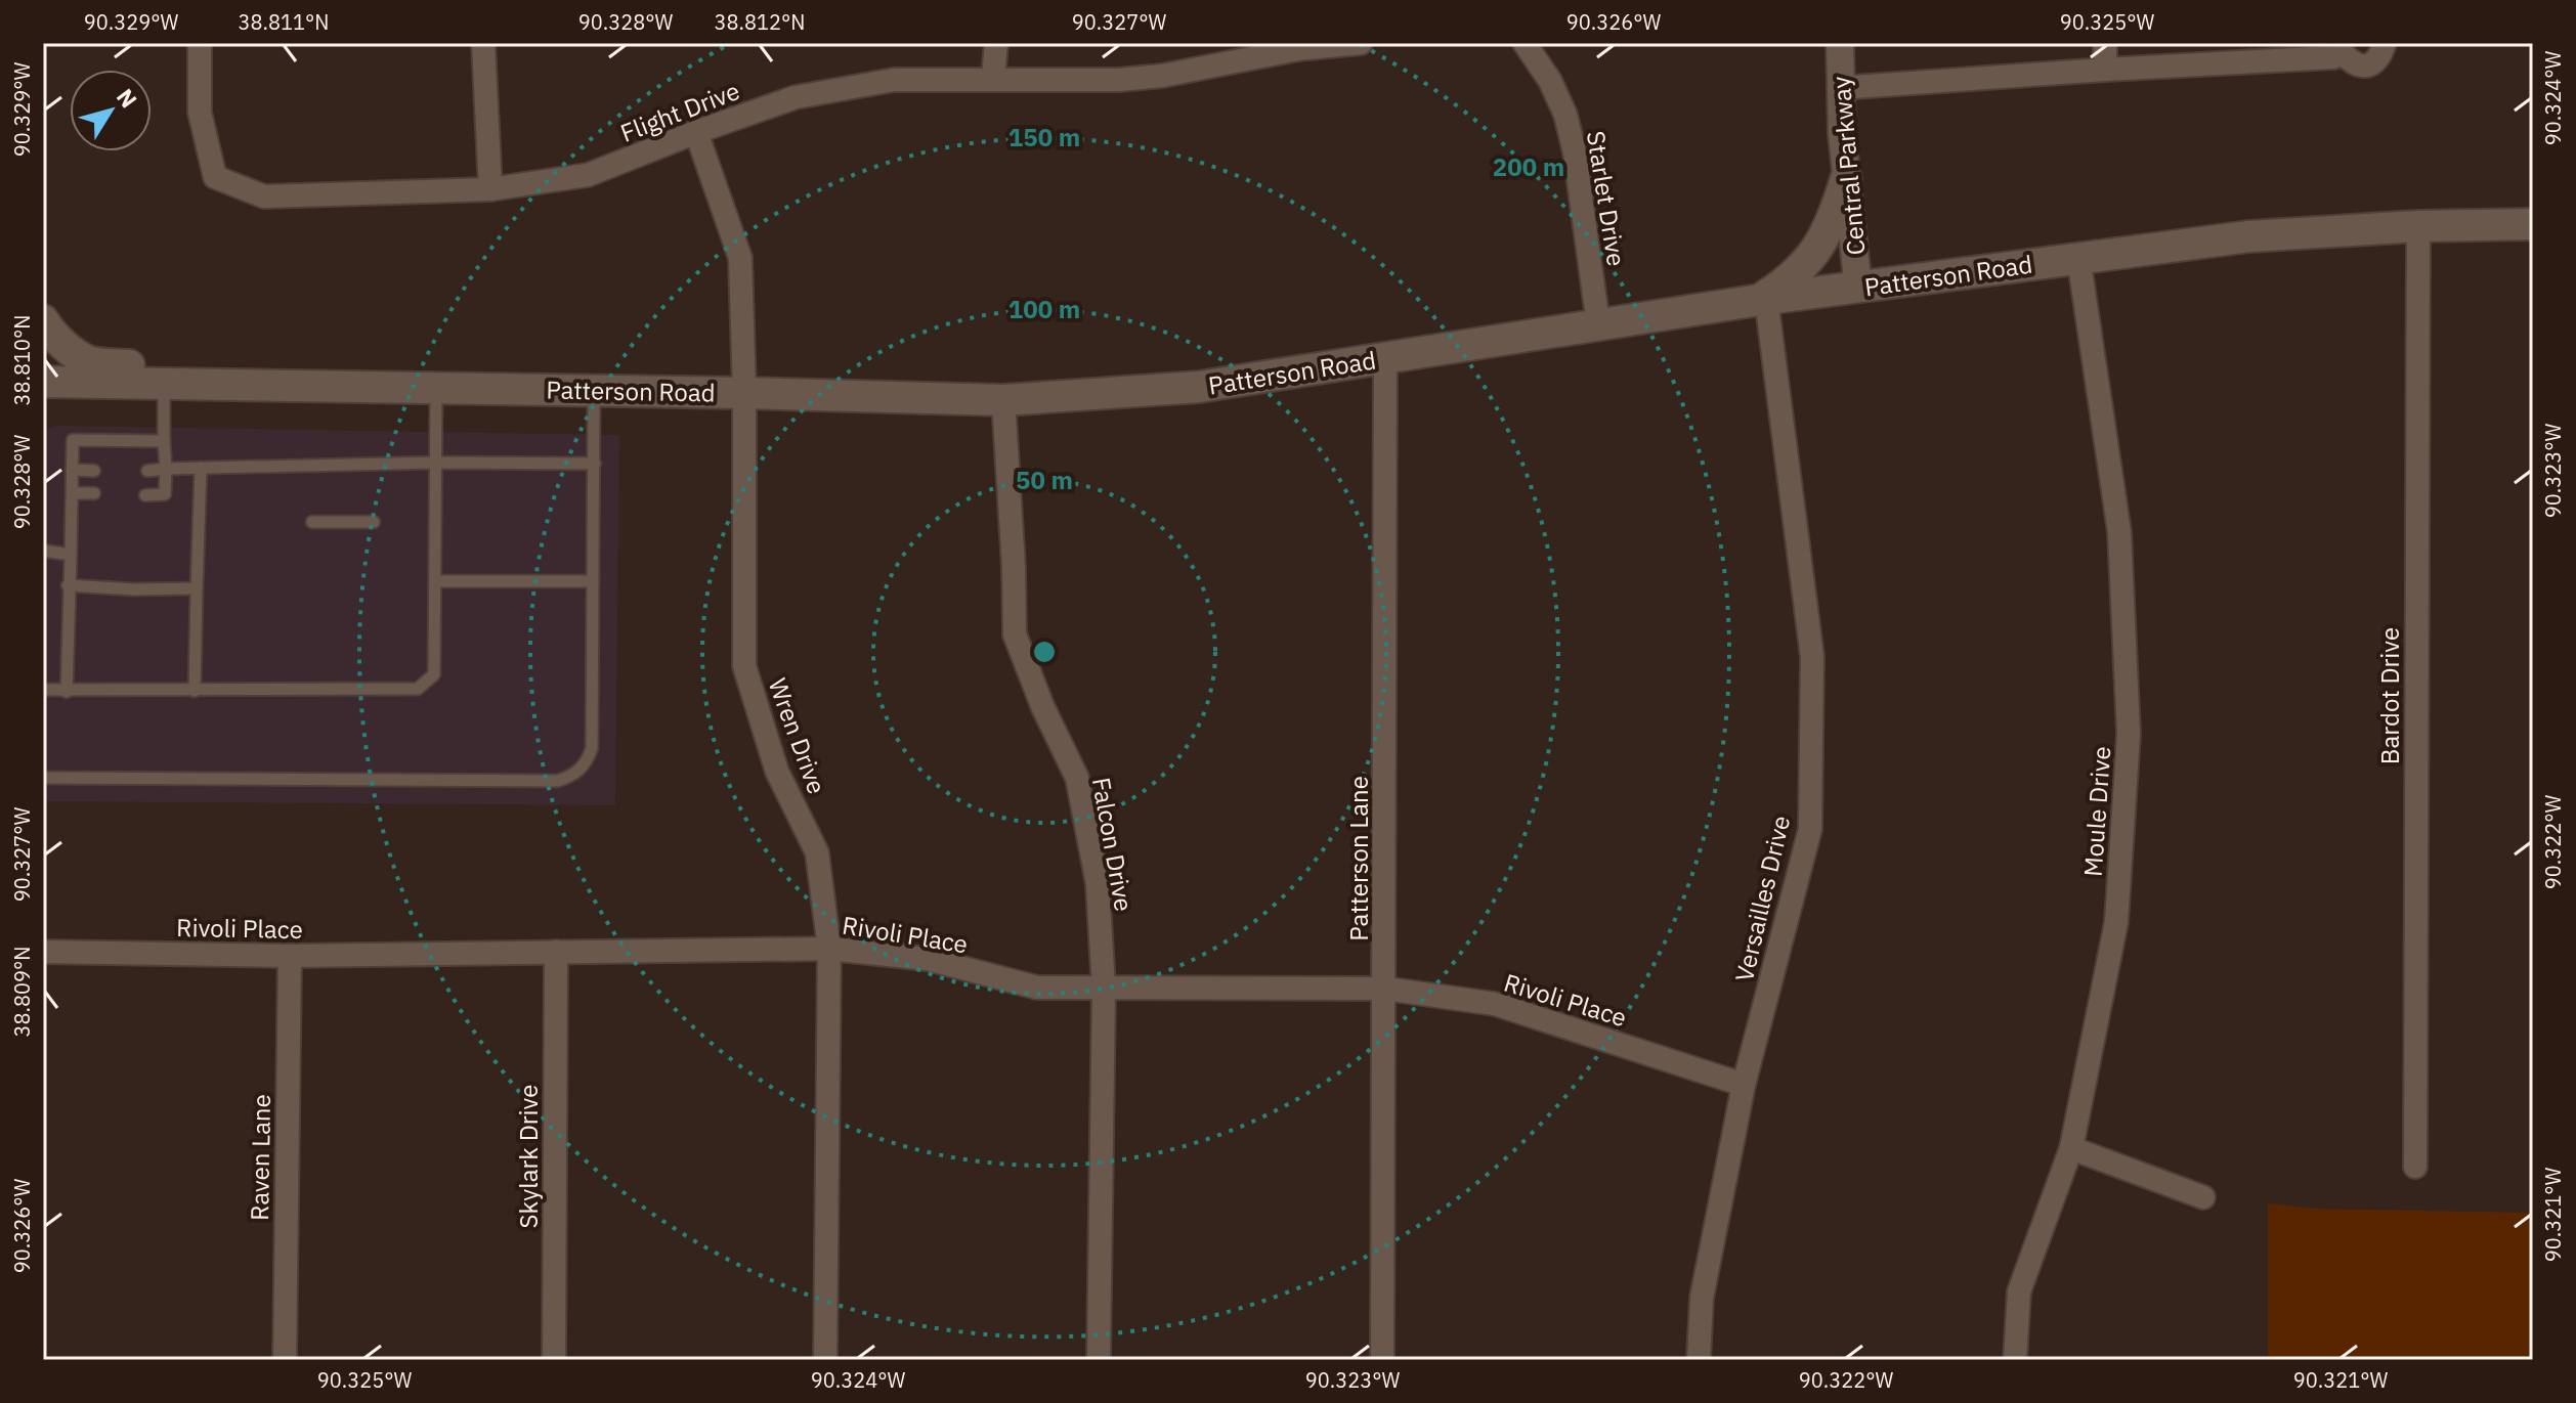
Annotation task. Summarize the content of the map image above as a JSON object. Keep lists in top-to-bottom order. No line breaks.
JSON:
{"streets":{"main road":["Patterson Road"],"street":["Flight Drive","Central Parkway","Starlet Drive","Bardot Drive","Wren Drive","Moule Drive","Falcon Drive","Patterson Lane","Versailles Drive","Rivoli Place","Skylark Drive","Raven Lane"]},"crossings":[["Flight Drive","Wren Drive"],["Central Parkway","Patterson Road"],["Starlet Drive","Patterson Road"],["Patterson Road","Bardot Drive"],["Patterson Road","Wren Drive"],["Patterson Road","Moule Drive"],["Patterson Road","Falcon Drive"],["Patterson Road","Patterson Lane"],["Patterson Road","Versailles Drive"],["Wren Drive","Rivoli Place"],["Falcon Drive","Rivoli Place"],["Patterson Lane","Rivoli Place"],["Versailles Drive","Rivoli Place"],["Rivoli Place","Skylark Drive"],["Rivoli Place","Raven Lane"]],"north":"top right","coordinates":["90.329°W","38.811°N","90.328°W","38.812°N","90.327°W","90.326°W","90.325°W","90.324°W","38.810°N","90.323°W","90.322°W","38.809°N","90.321°W"],"rings":["150 m","200 m","100 m","50 m"]}
